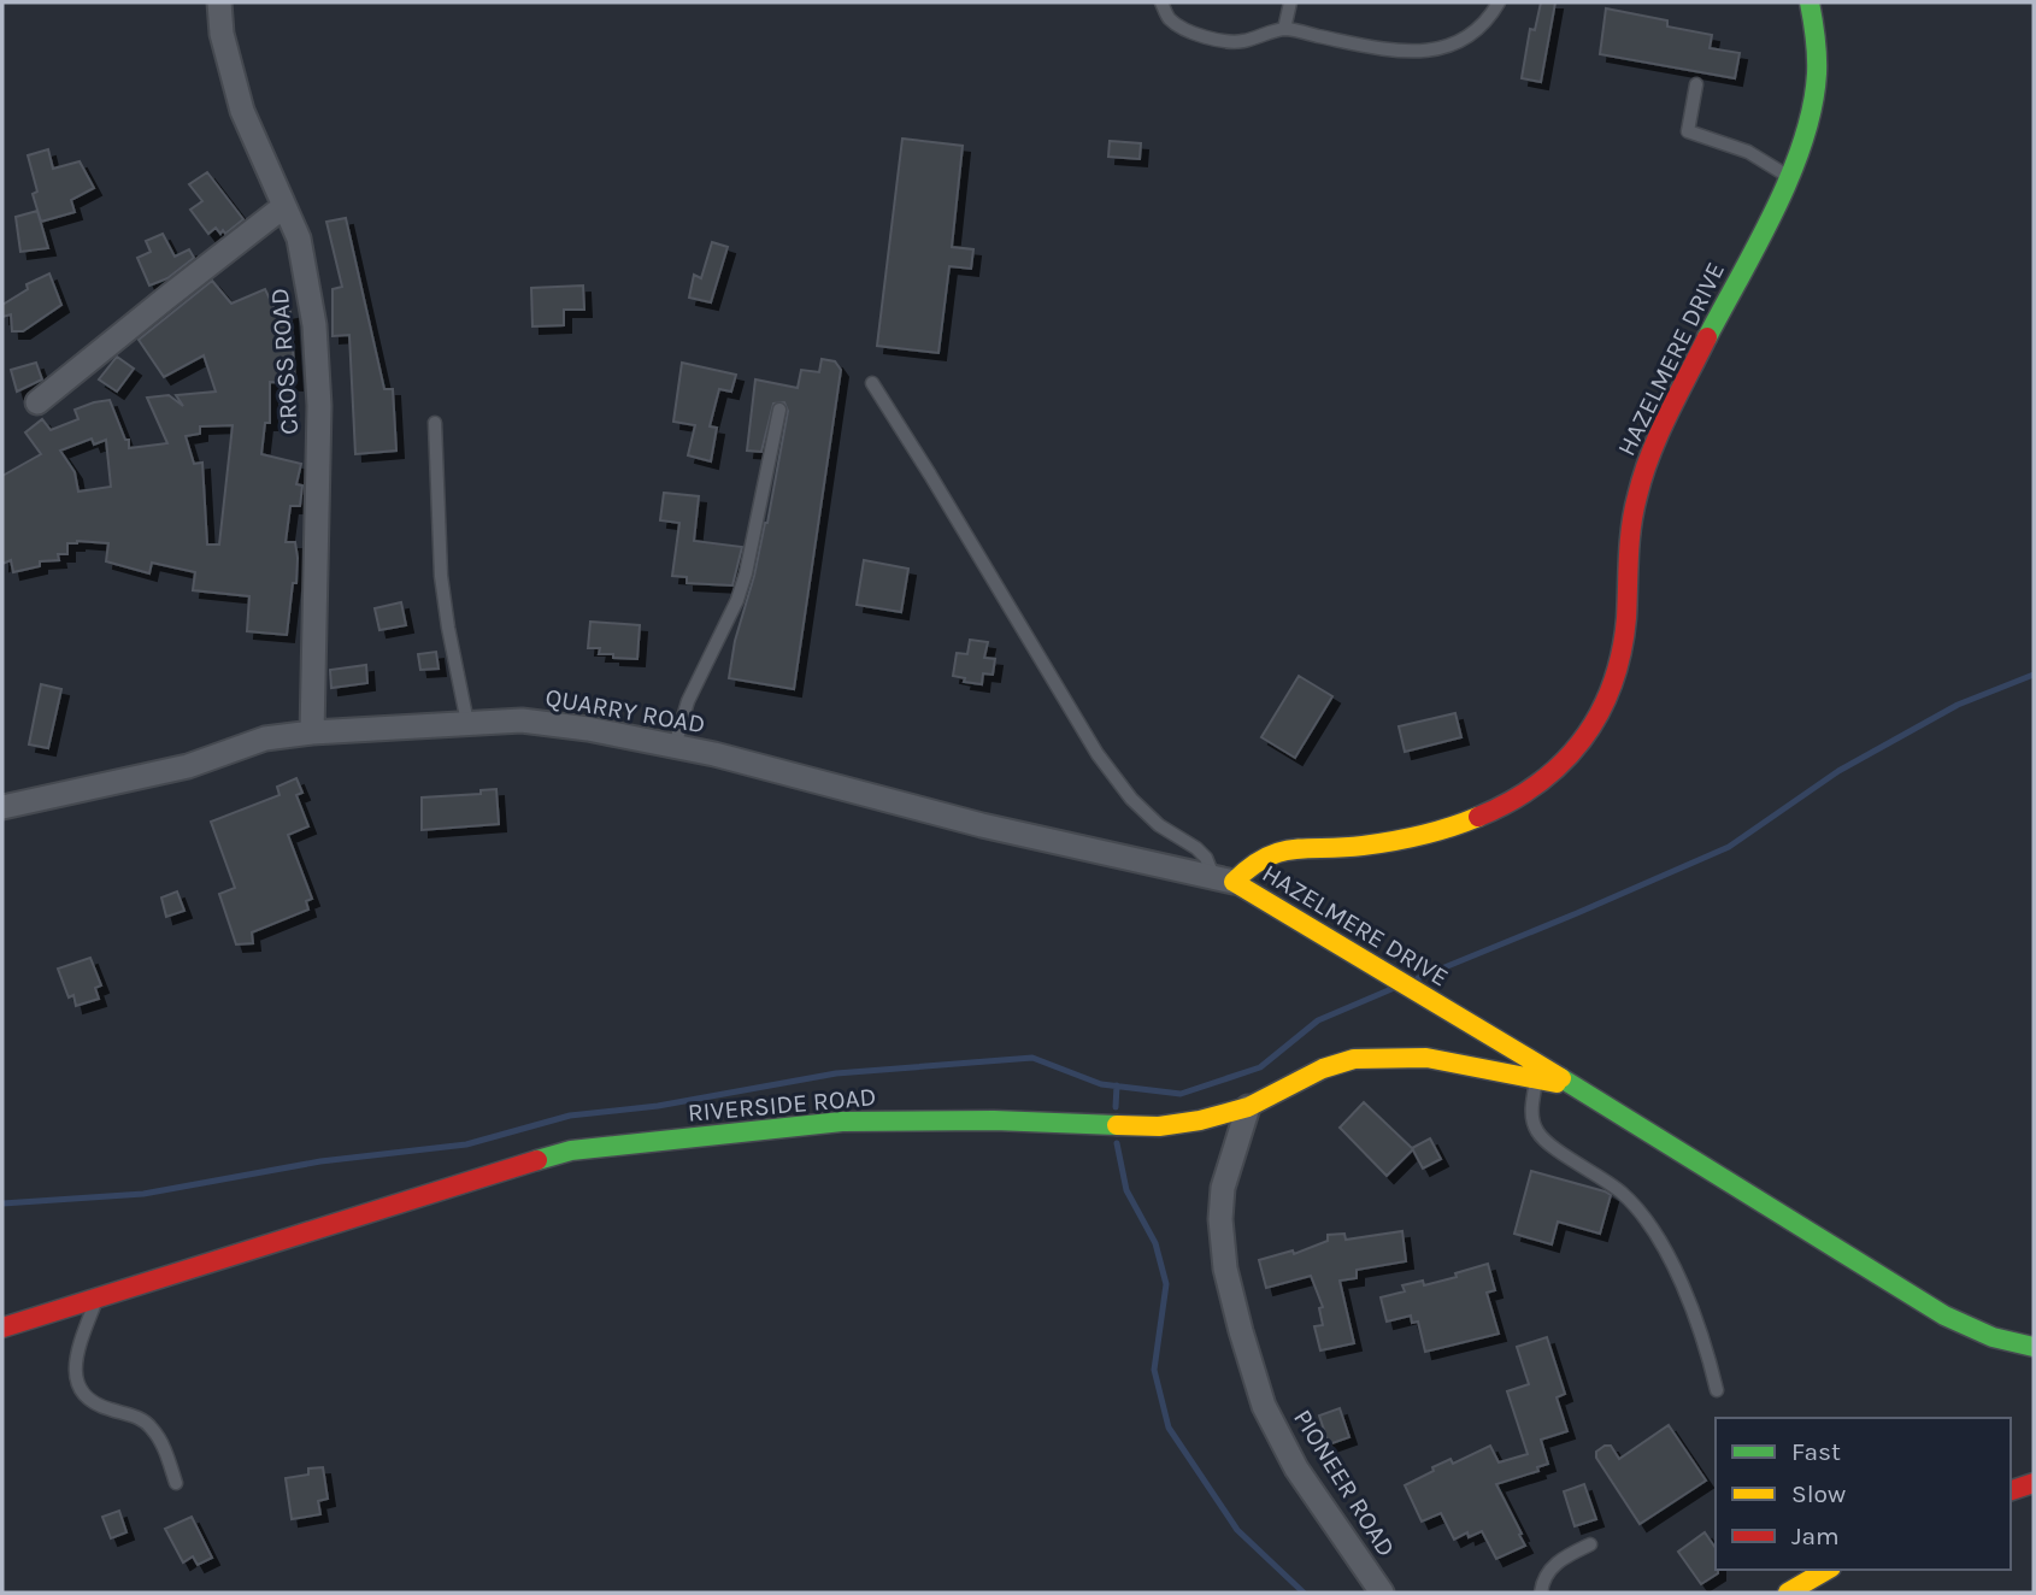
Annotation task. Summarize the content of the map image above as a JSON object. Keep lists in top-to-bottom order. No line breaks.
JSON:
{"streets":{"street":["HAZELMERE DRIVE","CROSS ROAD","QUARRY ROAD","RIVERSIDE ROAD","PIONEER ROAD"]},"crossings":[["HAZELMERE DRIVE","QUARRY ROAD"],["HAZELMERE DRIVE","RIVERSIDE ROAD"],["CROSS ROAD","QUARRY ROAD"],["RIVERSIDE ROAD","PIONEER ROAD"]],"legend":["Fast","Slow","Jam"]}
